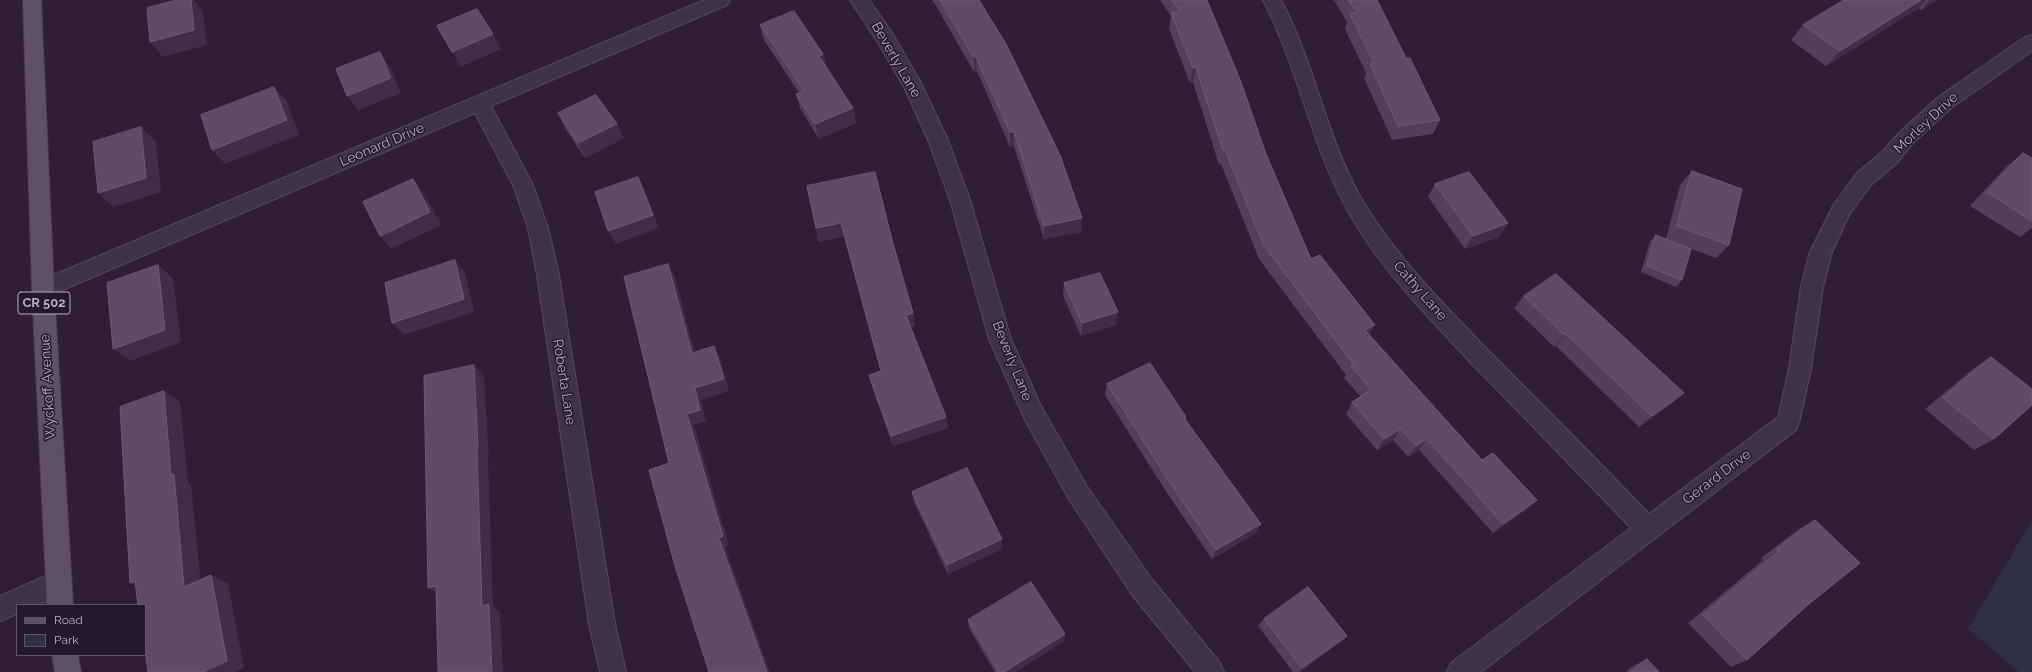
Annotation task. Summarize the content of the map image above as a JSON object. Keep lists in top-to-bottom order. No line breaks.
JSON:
{"streets":{"main road":["CR 502","Wyckoff Avenue"],"street":["Beverly Lane","Morley Drive","Leonard Drive","Cathy Lane","Roberta Lane","Gerard Drive"]},"crossings":[["Morley Drive","Gerard Drive"],["Leonard Drive","Roberta Lane"],["Leonard Drive","Wyckoff Avenue"],["Cathy Lane","Gerard Drive"]],"legend":["Road","Park"]}
